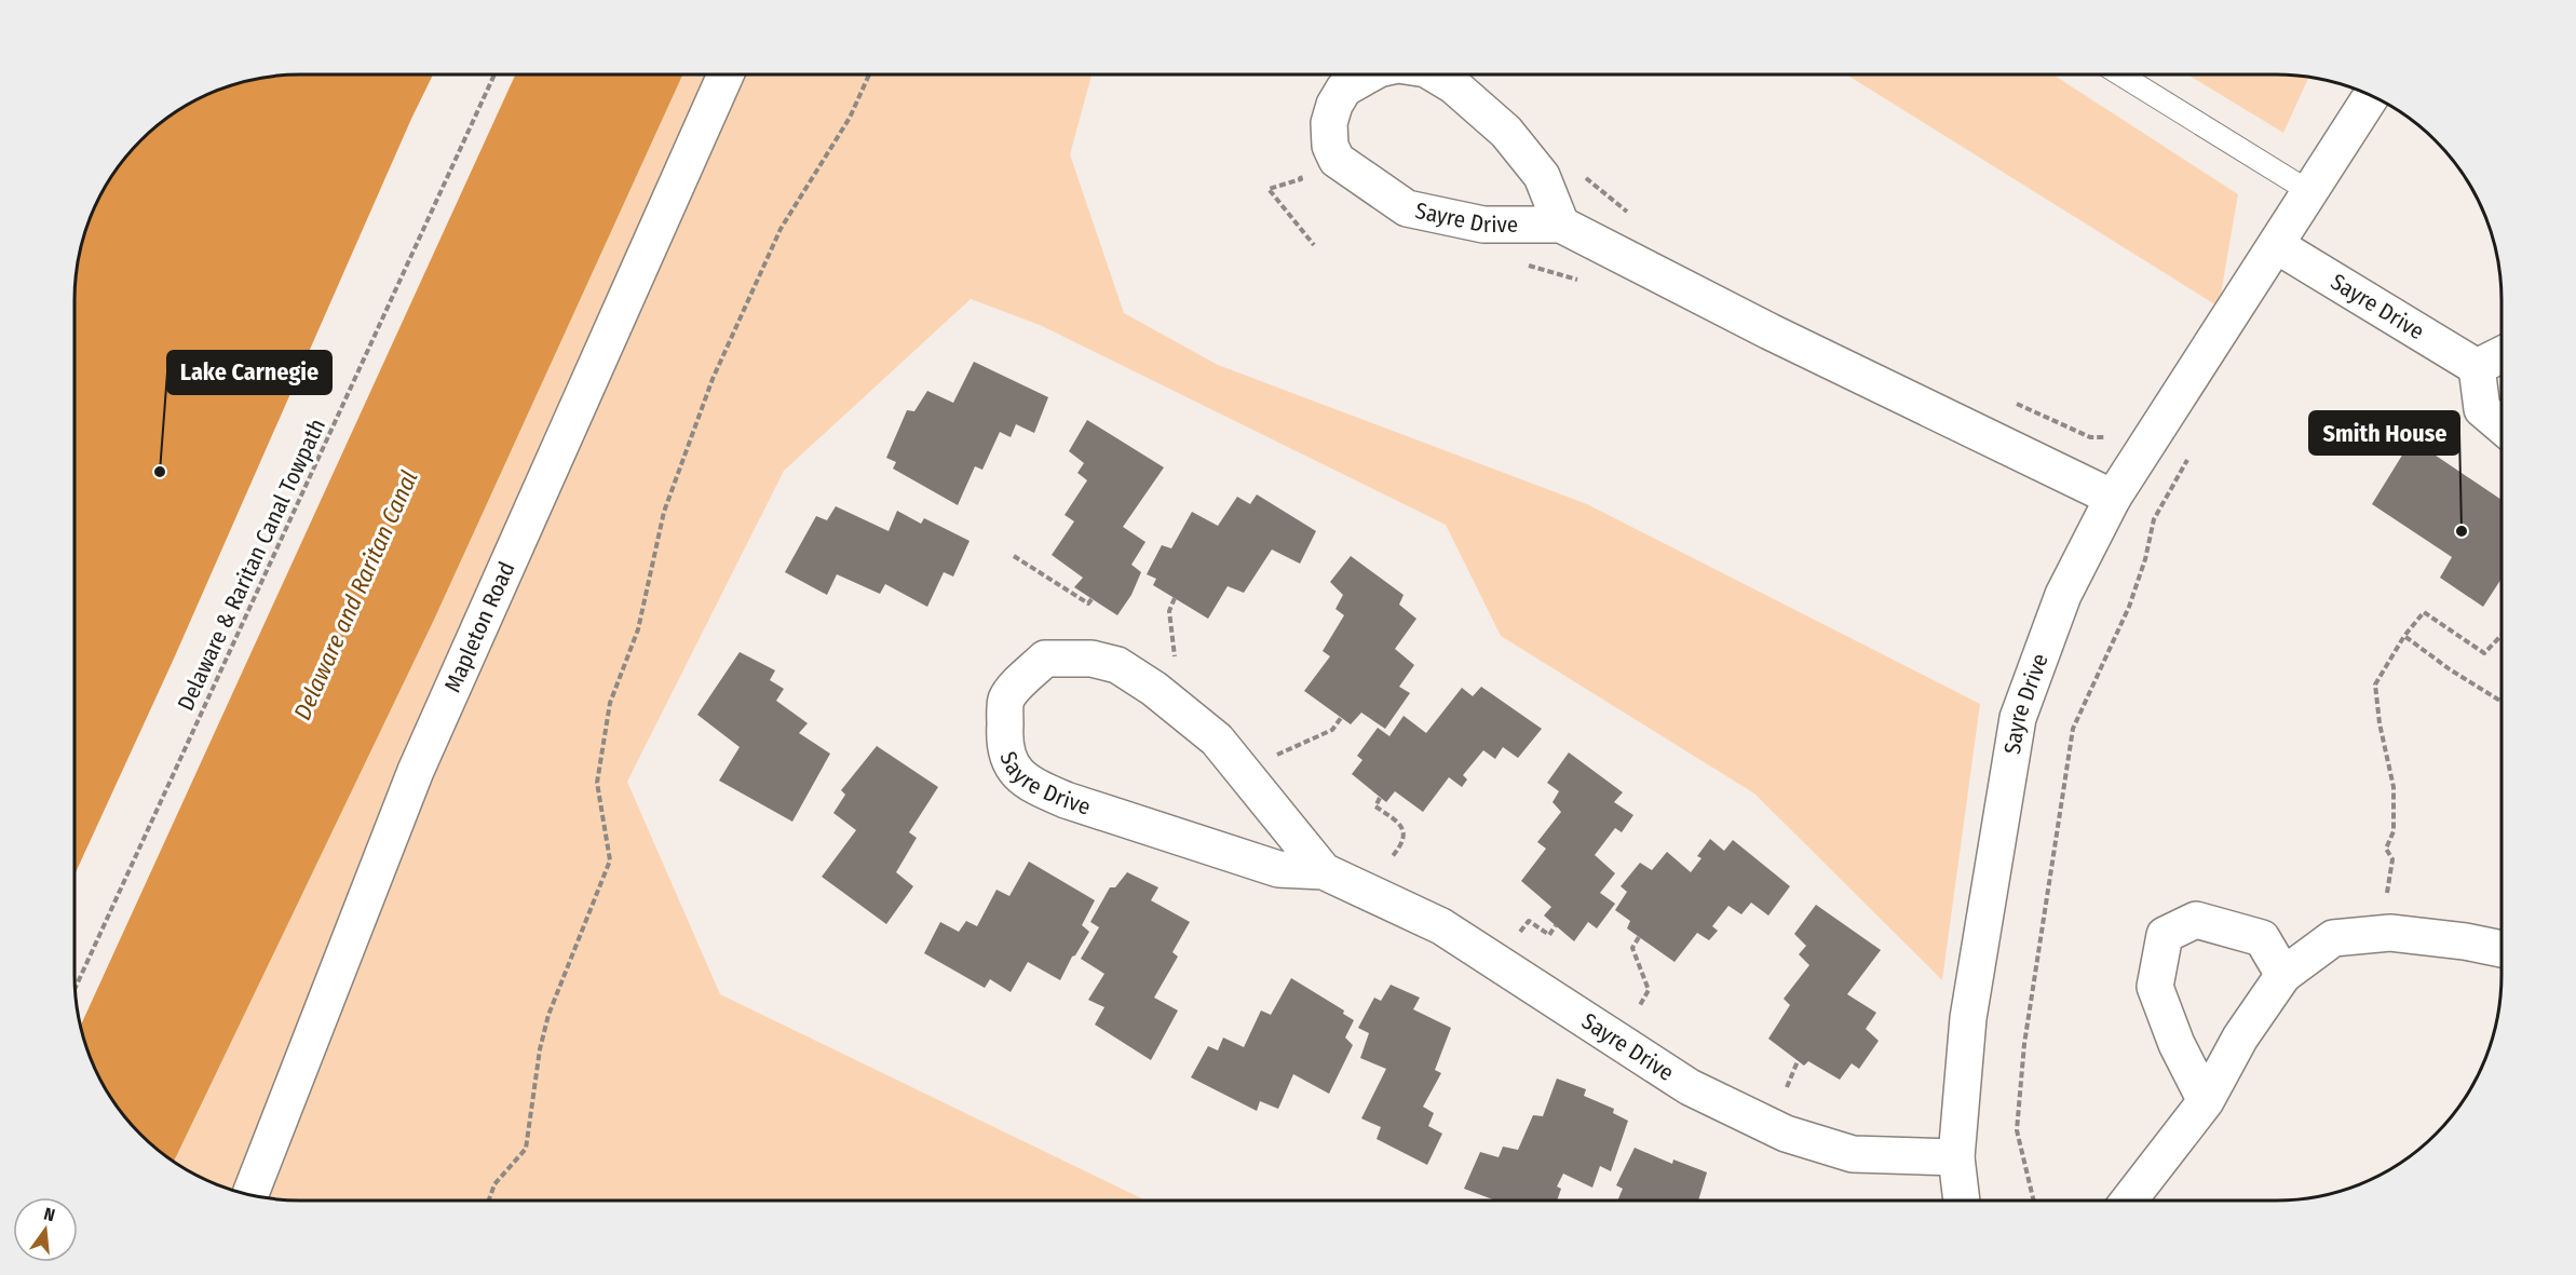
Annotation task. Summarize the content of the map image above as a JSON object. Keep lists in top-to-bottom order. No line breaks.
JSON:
{"streets":{"street":["Sayre Drive","Mapleton Road"],"path":["Delaware & Raritan Canal Towpath"]},"water":["Delaware and Raritan Canal"],"places":["Lake Carnegie","Smith House"],"north":"top"}
